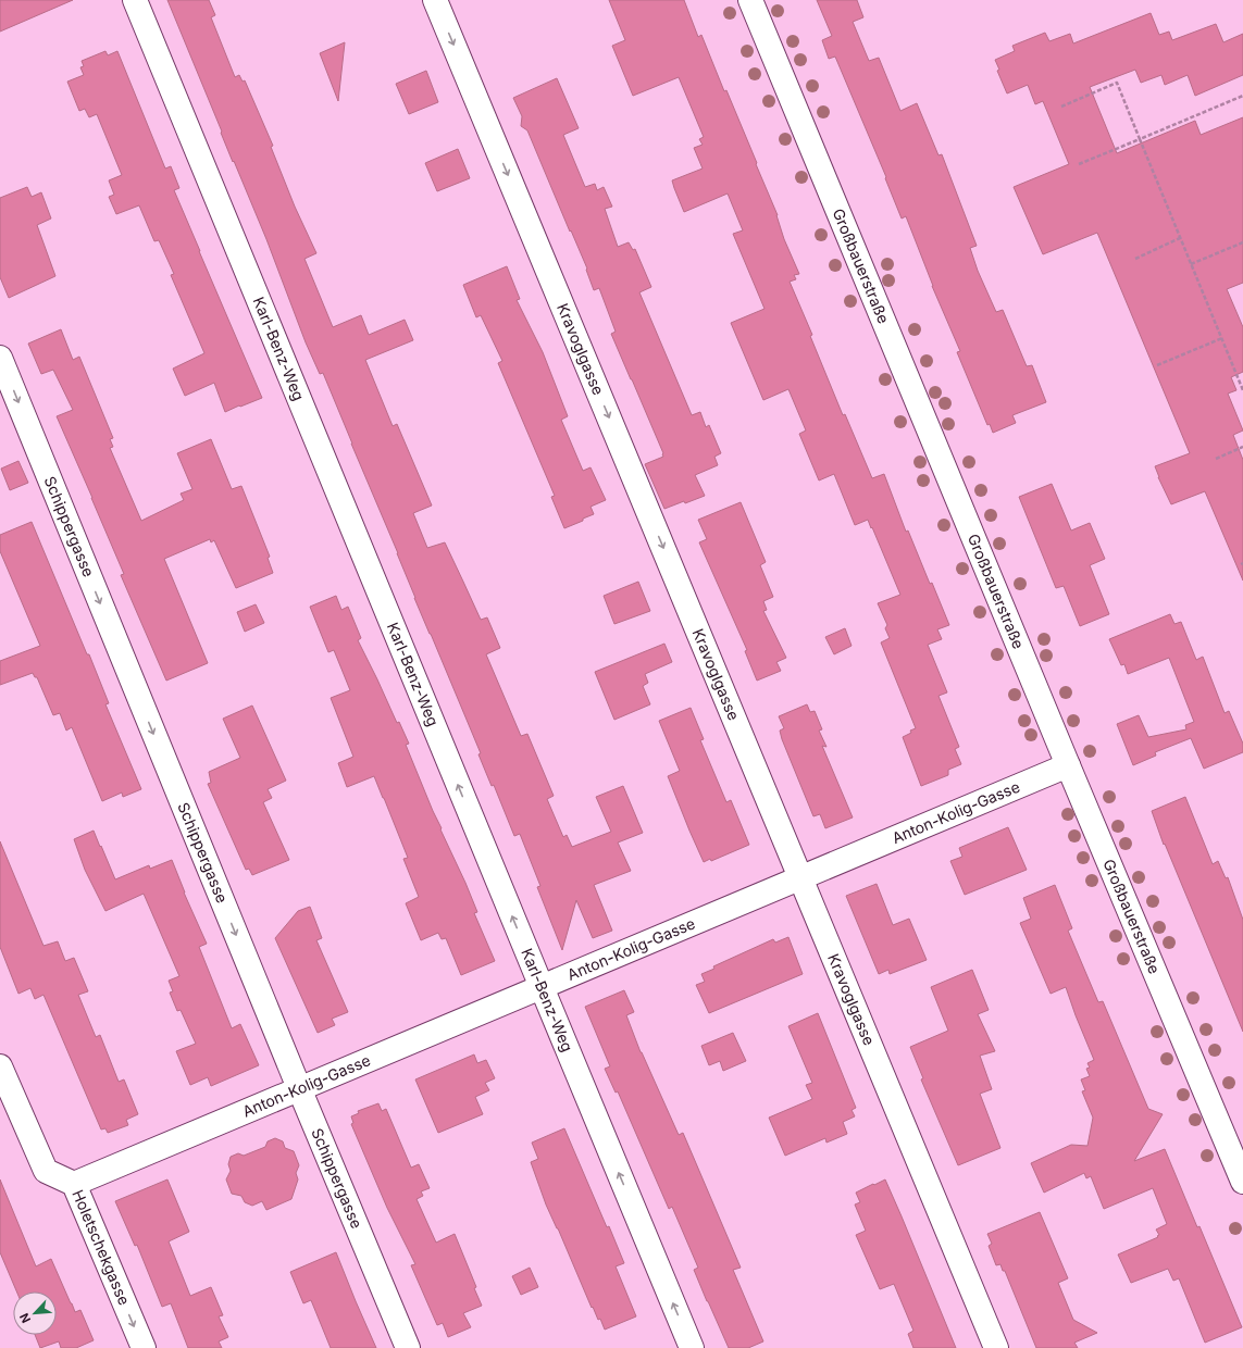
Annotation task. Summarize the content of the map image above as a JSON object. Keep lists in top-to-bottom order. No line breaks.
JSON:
{"streets":{"street":["Großbauerstraße","Karl-Benz-Weg","Kravoglgasse","Schippergasse","Anton-Kolig-Gasse","Holetschekgasse"]},"crossings":[["Großbauerstraße","Anton-Kolig-Gasse"],["Karl-Benz-Weg","Anton-Kolig-Gasse"],["Kravoglgasse","Anton-Kolig-Gasse"],["Schippergasse","Anton-Kolig-Gasse"],["Anton-Kolig-Gasse","Holetschekgasse"]],"one_way":["Karl-Benz-Weg","Kravoglgasse","Schippergasse","Holetschekgasse"],"north":"bottom left"}
